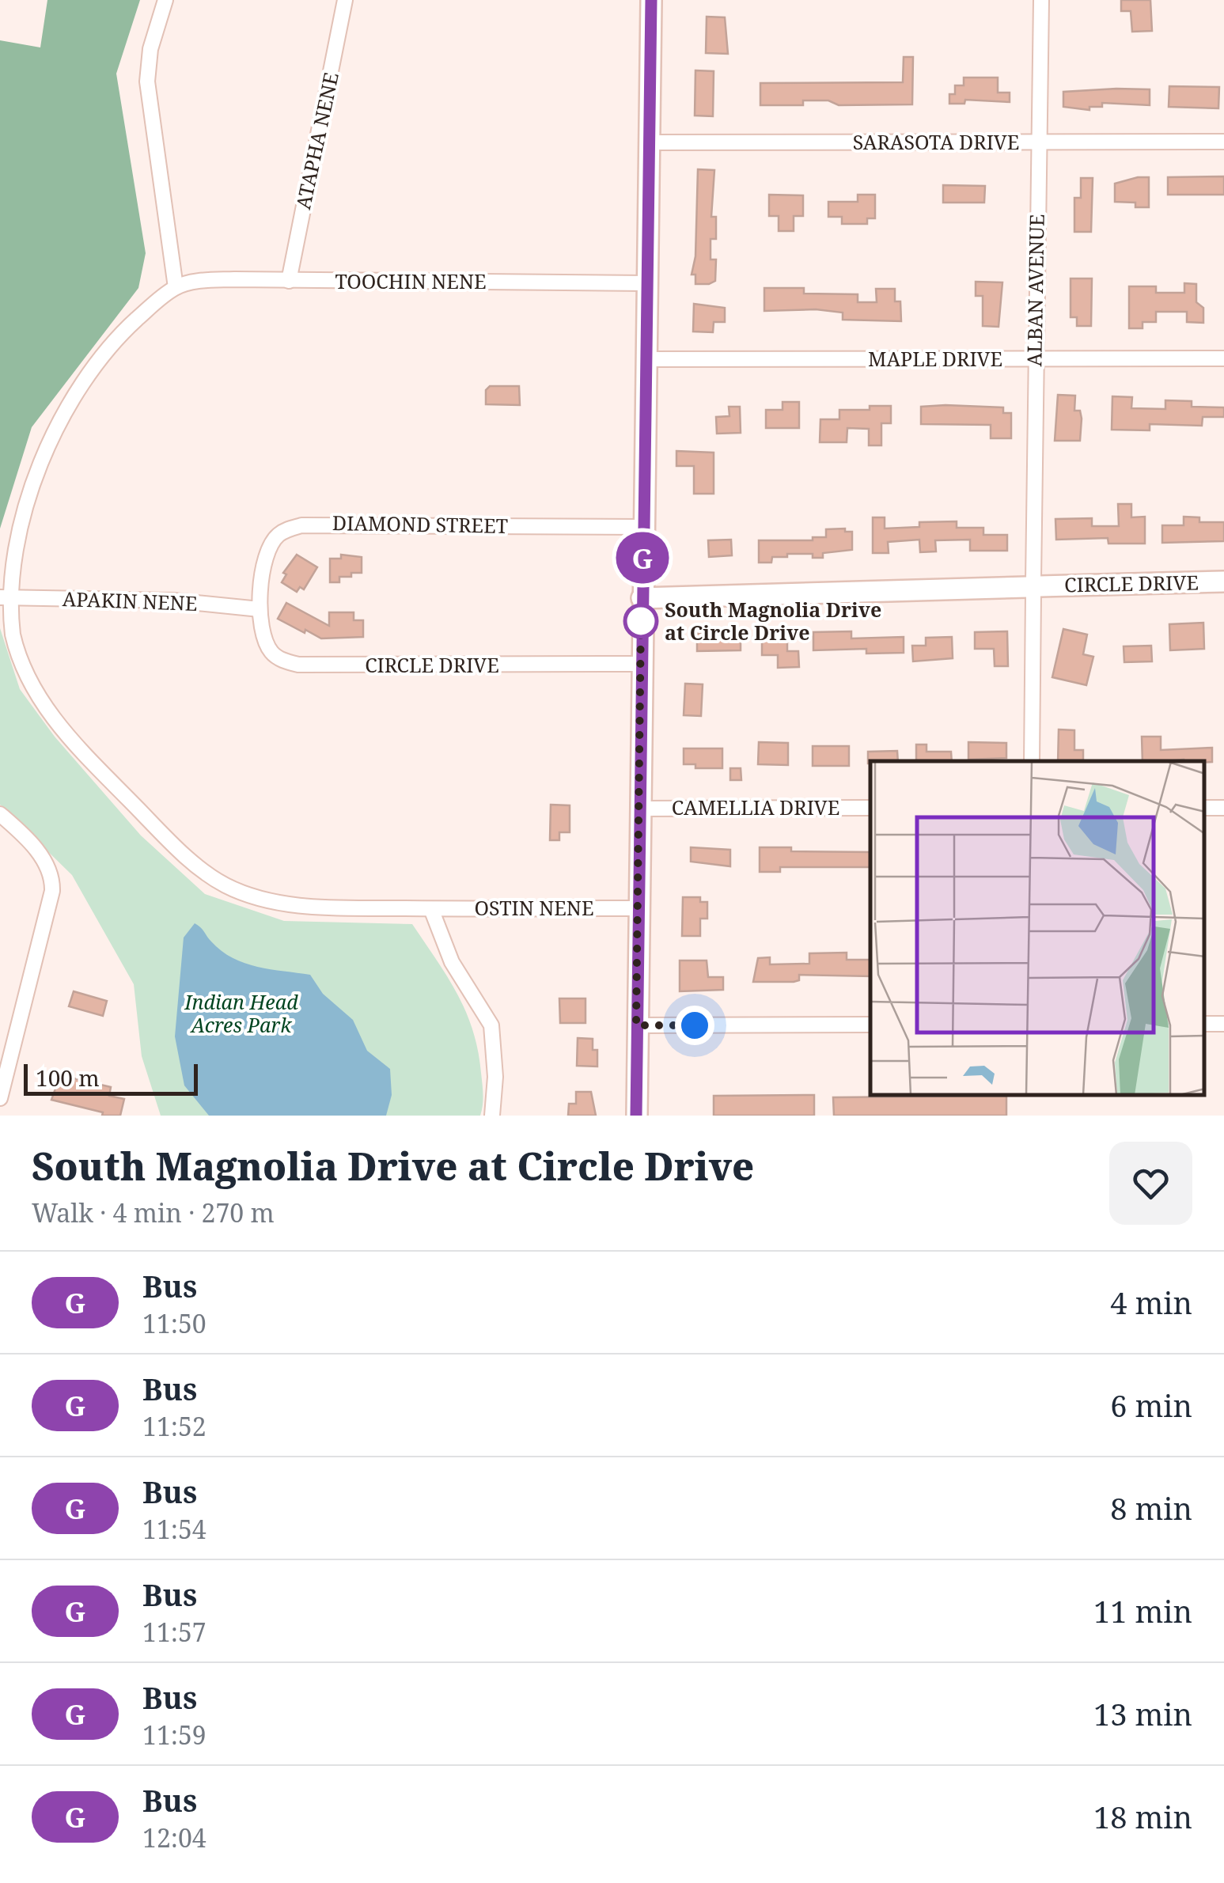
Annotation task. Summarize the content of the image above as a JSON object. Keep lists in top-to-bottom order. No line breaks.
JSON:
{"streets":{"main road":["CIRCLE DRIVE"],"street":["ATAPHA NENE","SARASOTA DRIVE","TOOCHIN NENE","ALBAN AVENUE","MAPLE DRIVE","DIAMOND STREET","APAKIN NENE","CAMELLIA DRIVE","OSTIN NENE"]},"crossings":[["ATAPHA NENE","TOOCHIN NENE"],["SARASOTA DRIVE","ALBAN AVENUE"],["TOOCHIN NENE","OSTIN NENE"],["ALBAN AVENUE","MAPLE DRIVE"],["ALBAN AVENUE","CIRCLE DRIVE"],["DIAMOND STREET","CIRCLE DRIVE"],["DIAMOND STREET","APAKIN NENE"],["CIRCLE DRIVE","APAKIN NENE"],["APAKIN NENE","OSTIN NENE"]],"parks":["Indian Head Acres Park"],"places":["South Magnolia Drive at Circle Drive"],"lines":["bus line G"],"scale_bar":"100 m","page":{"on_map":"G","scale":"100 m","heading":["South Magnolia Drive at Circle Drive","Walk · 4 min · 270 m"],"list":[{"mark":"G","name":"Bus","note":"11:50","value":"4 min"},{"mark":"G","name":"Bus","note":"11:52","value":"6 min"},{"mark":"G","name":"Bus","note":"11:54","value":"8 min"},{"mark":"G","name":"Bus","note":"11:57","value":"11 min"},{"mark":"G","name":"Bus","note":"11:59","value":"13 min"},{"mark":"G","name":"Bus","note":"12:04","value":"18 min"}]}}
